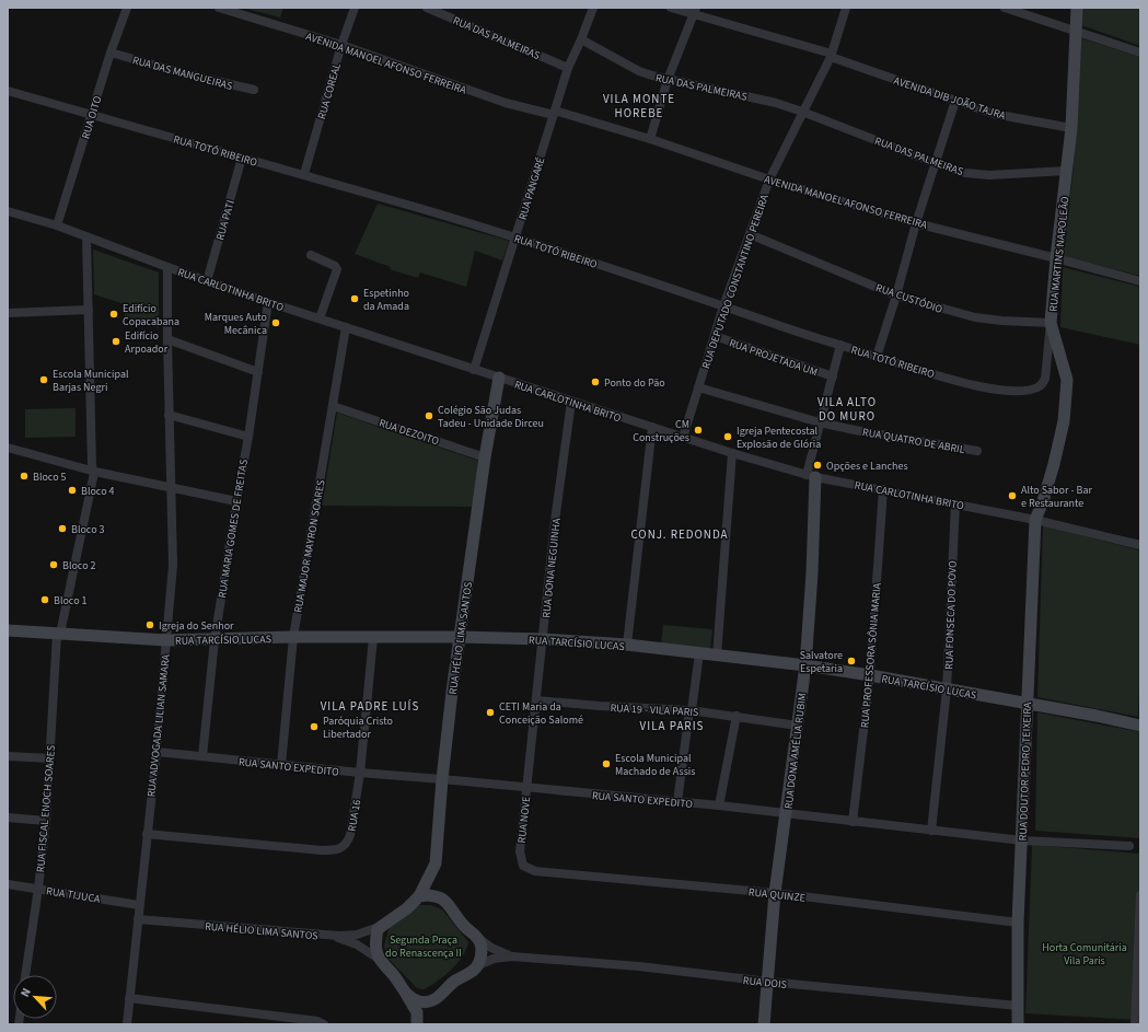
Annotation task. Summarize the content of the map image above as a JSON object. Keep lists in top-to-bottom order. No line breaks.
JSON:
{"streets":{"street":["RUA DAS PALMEIRAS","AVENIDA MANOEL AFONSO FERREIRA","RUA DAS MANGUEIRAS","RUA COREAL","AVENIDA DIB JOÃO TAJRA","RUA OITO","RUA TOTÓ RIBEIRO","RUA PANGARÉ","RUA PATI","RUA MARTINS NAPOLEÃO","RUA DEPUTADO CONSTANTINO PEREIRA","RUA CARLOTINHA BRITO","RUA CUSTÓDIO","RUA PROJETADA UM","RUA DEZOITO","RUA QUATRO DE ABRIL","RUA MARIA GOMES DE FREITAS","RUA MAJOR MAYRON SOARES","RUA DONA NEGUINHA","RUA FONSECA DO POVO","RUA HÉLIO LIMA SANTOS","RUA TARCÍSIO LUCAS","RUA PROFESSORA SÔNIA MARIA","RUA 19 - VILA PARIS","RUA ADVOGADA LILIAN SAMARA","RUA DONA AMÉLIA RUBIM","RUA SANTO EXPEDITO","RUA DOUTOR PEDRO TEIXEIRA","RUA FISCAL ENOCH SOARES","RUA 16","RUA NOVE","RUA TIJUCA","RUA QUINZE","RUA DOIS"]},"crossings":[["RUA DAS PALMEIRAS","RUA PANGARÉ"],["RUA DAS PALMEIRAS","RUA MARTINS NAPOLEÃO"],["RUA DAS PALMEIRAS","RUA DEPUTADO CONSTANTINO PEREIRA"],["AVENIDA MANOEL AFONSO FERREIRA","RUA COREAL"],["AVENIDA MANOEL AFONSO FERREIRA","RUA PANGARÉ"],["AVENIDA MANOEL AFONSO FERREIRA","RUA MARTINS NAPOLEÃO"],["AVENIDA MANOEL AFONSO FERREIRA","RUA DEPUTADO CONSTANTINO PEREIRA"],["RUA DAS MANGUEIRAS","RUA OITO"],["RUA COREAL","RUA TOTÓ RIBEIRO"],["AVENIDA DIB JOÃO TAJRA","RUA MARTINS NAPOLEÃO"],["AVENIDA DIB JOÃO TAJRA","RUA DEPUTADO CONSTANTINO PEREIRA"],["RUA OITO","RUA TOTÓ RIBEIRO"],["RUA OITO","RUA CARLOTINHA BRITO"],["RUA TOTÓ RIBEIRO","RUA PANGARÉ"],["RUA TOTÓ RIBEIRO","RUA PATI"],["RUA TOTÓ RIBEIRO","RUA MARTINS NAPOLEÃO"],["RUA TOTÓ RIBEIRO","RUA DEPUTADO CONSTANTINO PEREIRA"],["RUA TOTÓ RIBEIRO","RUA CUSTÓDIO"],["RUA PANGARÉ","RUA CARLOTINHA BRITO"],["RUA PATI","RUA CARLOTINHA BRITO"],["RUA MARTINS NAPOLEÃO","RUA CARLOTINHA BRITO"],["RUA MARTINS NAPOLEÃO","RUA CUSTÓDIO"],["RUA MARTINS NAPOLEÃO","RUA DOUTOR PEDRO TEIXEIRA"],["RUA DEPUTADO CONSTANTINO PEREIRA","RUA CARLOTINHA BRITO"],["RUA DEPUTADO CONSTANTINO PEREIRA","RUA CUSTÓDIO"],["RUA DEPUTADO CONSTANTINO PEREIRA","RUA PROJETADA UM"],["RUA DEPUTADO CONSTANTINO PEREIRA","RUA QUATRO DE ABRIL"],["RUA CARLOTINHA BRITO","RUA MARIA GOMES DE FREITAS"],["RUA CARLOTINHA BRITO","RUA MAJOR MAYRON SOARES"],["RUA CARLOTINHA BRITO","RUA DONA NEGUINHA"],["RUA CARLOTINHA BRITO","RUA FONSECA DO POVO"],["RUA CARLOTINHA BRITO","RUA HÉLIO LIMA SANTOS"],["RUA CARLOTINHA BRITO","RUA PROFESSORA SÔNIA MARIA"],["RUA CARLOTINHA BRITO","RUA ADVOGADA LILIAN SAMARA"],["RUA CARLOTINHA BRITO","RUA DONA AMÉLIA RUBIM"],["RUA CARLOTINHA BRITO","RUA DOUTOR PEDRO TEIXEIRA"],["RUA CARLOTINHA BRITO","RUA FISCAL ENOCH SOARES"],["RUA DEZOITO","RUA MAJOR MAYRON SOARES"],["RUA DEZOITO","RUA HÉLIO LIMA SANTOS"],["RUA MARIA GOMES DE FREITAS","RUA TARCÍSIO LUCAS"],["RUA MARIA GOMES DE FREITAS","RUA SANTO EXPEDITO"],["RUA MAJOR MAYRON SOARES","RUA TARCÍSIO LUCAS"],["RUA MAJOR MAYRON SOARES","RUA SANTO EXPEDITO"],["RUA DONA NEGUINHA","RUA TARCÍSIO LUCAS"],["RUA DONA NEGUINHA","RUA 19 - VILA PARIS"],["RUA DONA NEGUINHA","RUA SANTO EXPEDITO"],["RUA DONA NEGUINHA","RUA NOVE"],["RUA FONSECA DO POVO","RUA TARCÍSIO LUCAS"],["RUA FONSECA DO POVO","RUA SANTO EXPEDITO"],["RUA HÉLIO LIMA SANTOS","RUA TARCÍSIO LUCAS"],["RUA HÉLIO LIMA SANTOS","RUA ADVOGADA LILIAN SAMARA"],["RUA HÉLIO LIMA SANTOS","RUA SANTO EXPEDITO"],["RUA TARCÍSIO LUCAS","RUA PROFESSORA SÔNIA MARIA"],["RUA TARCÍSIO LUCAS","RUA ADVOGADA LILIAN SAMARA"],["RUA TARCÍSIO LUCAS","RUA DONA AMÉLIA RUBIM"],["RUA TARCÍSIO LUCAS","RUA DOUTOR PEDRO TEIXEIRA"],["RUA TARCÍSIO LUCAS","RUA FISCAL ENOCH SOARES"],["RUA TARCÍSIO LUCAS","RUA 16"],["RUA PROFESSORA SÔNIA MARIA","RUA SANTO EXPEDITO"],["RUA 19 - VILA PARIS","RUA DONA AMÉLIA RUBIM"],["RUA ADVOGADA LILIAN SAMARA","RUA SANTO EXPEDITO"],["RUA ADVOGADA LILIAN SAMARA","RUA 16"],["RUA ADVOGADA LILIAN SAMARA","RUA TIJUCA"],["RUA DONA AMÉLIA RUBIM","RUA SANTO EXPEDITO"],["RUA DONA AMÉLIA RUBIM","RUA QUINZE"],["RUA DONA AMÉLIA RUBIM","RUA DOIS"],["RUA SANTO EXPEDITO","RUA DOUTOR PEDRO TEIXEIRA"],["RUA SANTO EXPEDITO","RUA 16"],["RUA SANTO EXPEDITO","RUA NOVE"],["RUA DOUTOR PEDRO TEIXEIRA","RUA QUINZE"],["RUA DOUTOR PEDRO TEIXEIRA","RUA DOIS"],["RUA FISCAL ENOCH SOARES","RUA TIJUCA"],["RUA NOVE","RUA QUINZE"]],"districts":["VILA MONTE HOREBE","VILA ALTO DO MURO","CONJ. REDONDA","VILA PADRE LUÍS","VILA PARIS"],"parks":["Segunda Praça do Renascença II","Horta Comunitária Vila Paris"],"places":["Espetinho da Amada","Edifício Copacabana","Marques Auto Mecânica","Edifício Arpoador","Escola Municipal Barjas Negri","Ponto do Pão","Colégio São Judas Tadeu - Unidade Dirceu","CM Construções","Igreja Pentecostal Explosão de Glória","Opções e Lanches","Bloco 5","Bloco 4","Alto Sabor - Bar e Restaurante","Bloco 3","Bloco 2","Bloco 1","Igreja do Senhor","Salvatore Espetaria","CETI Maria da Conceição Salomé","Paróquia Cristo Libertador","Escola Municipal Machado de Assis"],"north":"top left"}
